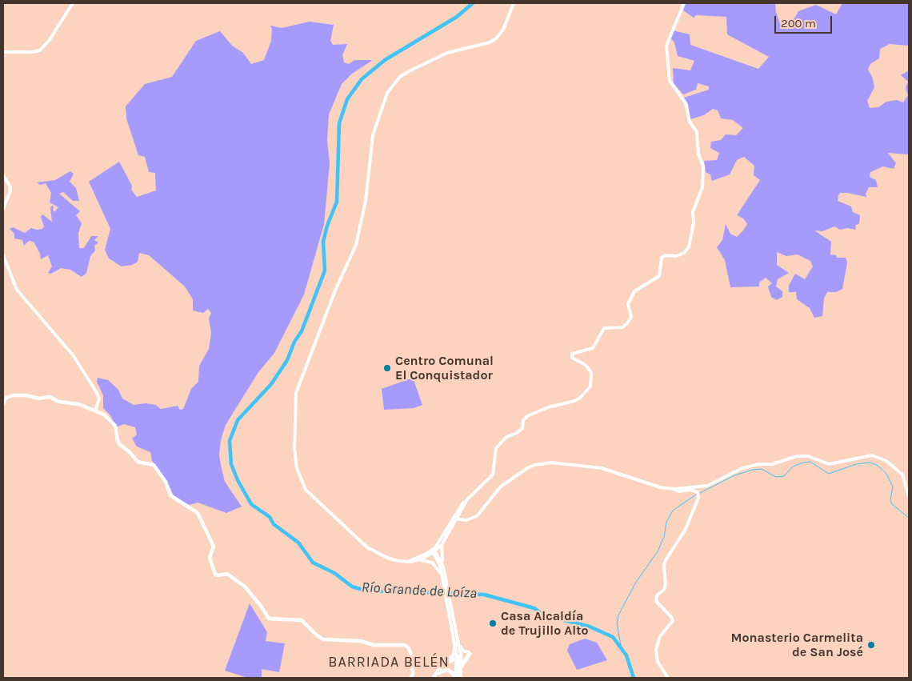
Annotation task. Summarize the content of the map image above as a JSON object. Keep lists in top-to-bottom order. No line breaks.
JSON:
{"districts":["BARRIADA BELÉN"],"water":["Río Grande de Loíza"],"places":["Centro Comunal El Conquistador","Casa Alcaldía de Trujillo Alto","Monasterio Carmelita de San José"],"scale_bar":"200 m"}
